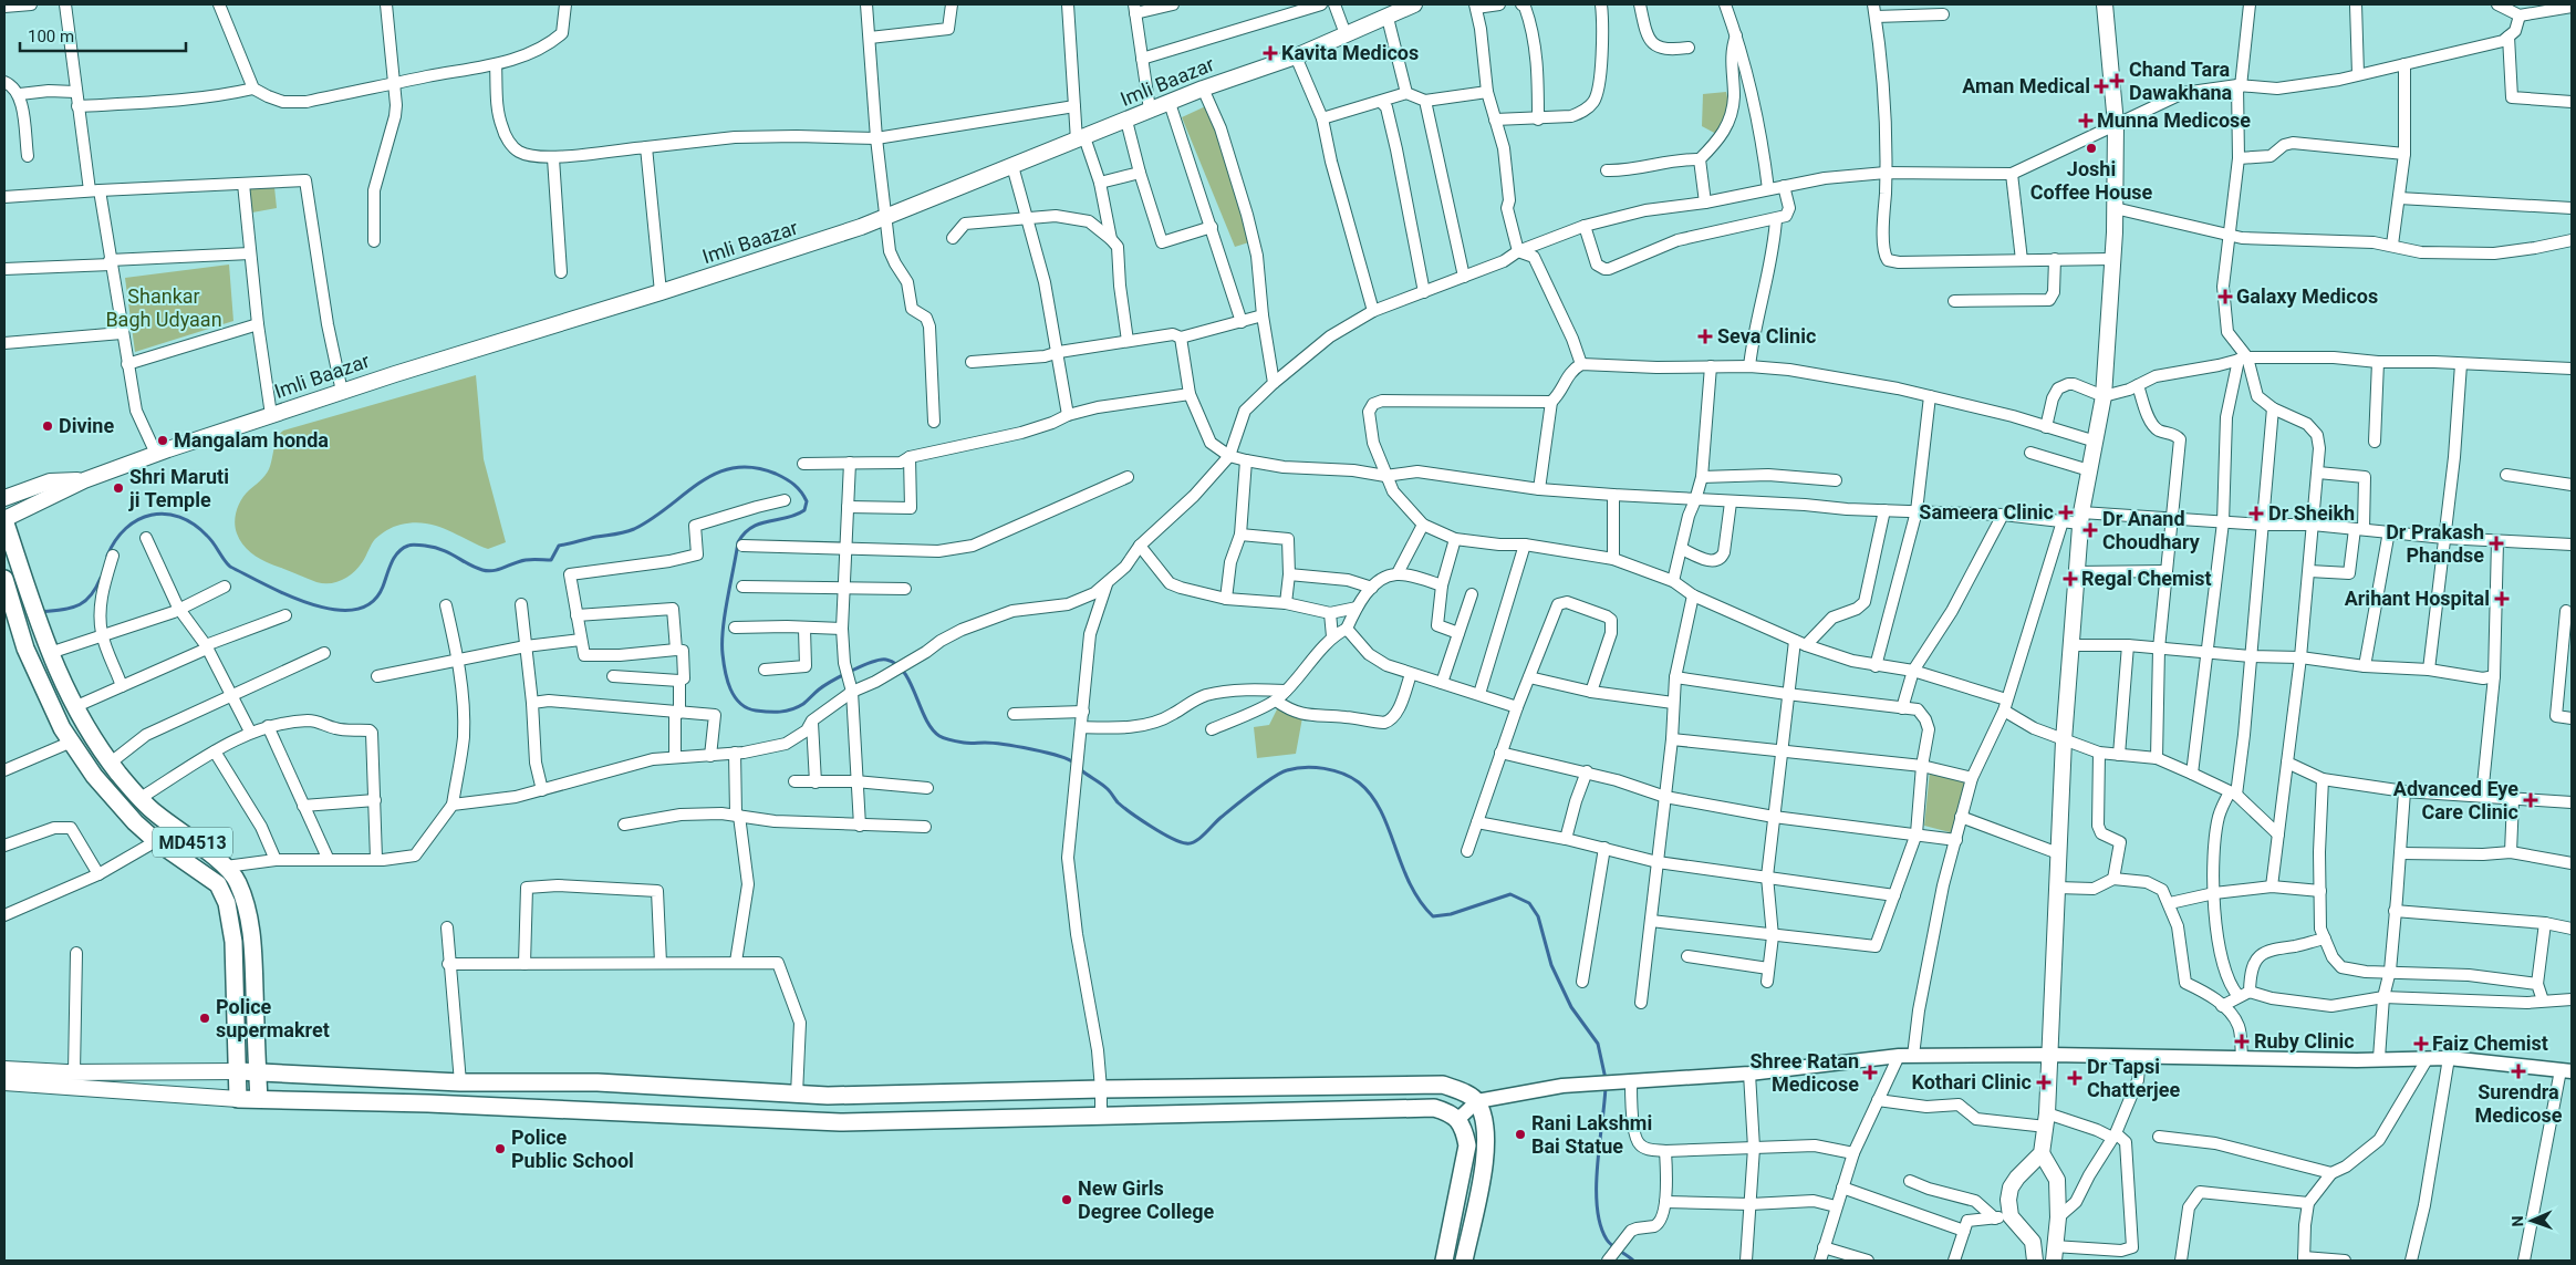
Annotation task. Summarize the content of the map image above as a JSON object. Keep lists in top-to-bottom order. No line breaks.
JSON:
{"streets":{"main road":["Imli Baazar","MD4513"]},"parks":["Shankar Bagh Udyaan"],"places":{"health":["Kavita Medicos","Chand Tara Dawakhana","Aman Medical","Munna Medicose","Galaxy Medicos","Seva Clinic","Sameera Clinic","Dr Sheikh","Dr Anand Choudhary","Dr Prakash Phandse","Regal Chemist","Arihant Hospital","Advanced Eye Care Clinic","Ruby Clinic","Faiz Chemist","Surendra Medicose","Shree Ratan Medicose","Dr Tapsi Chatterjee","Kothari Clinic"],"other":["Joshi Coffee House","Divine","Mangalam honda","Shri Maruti ji Temple","Police supermakret","Rani Lakshmi Bai Statue","Police Public School","New Girls Degree College"]},"scale_bar":"100 m","north":"left"}
